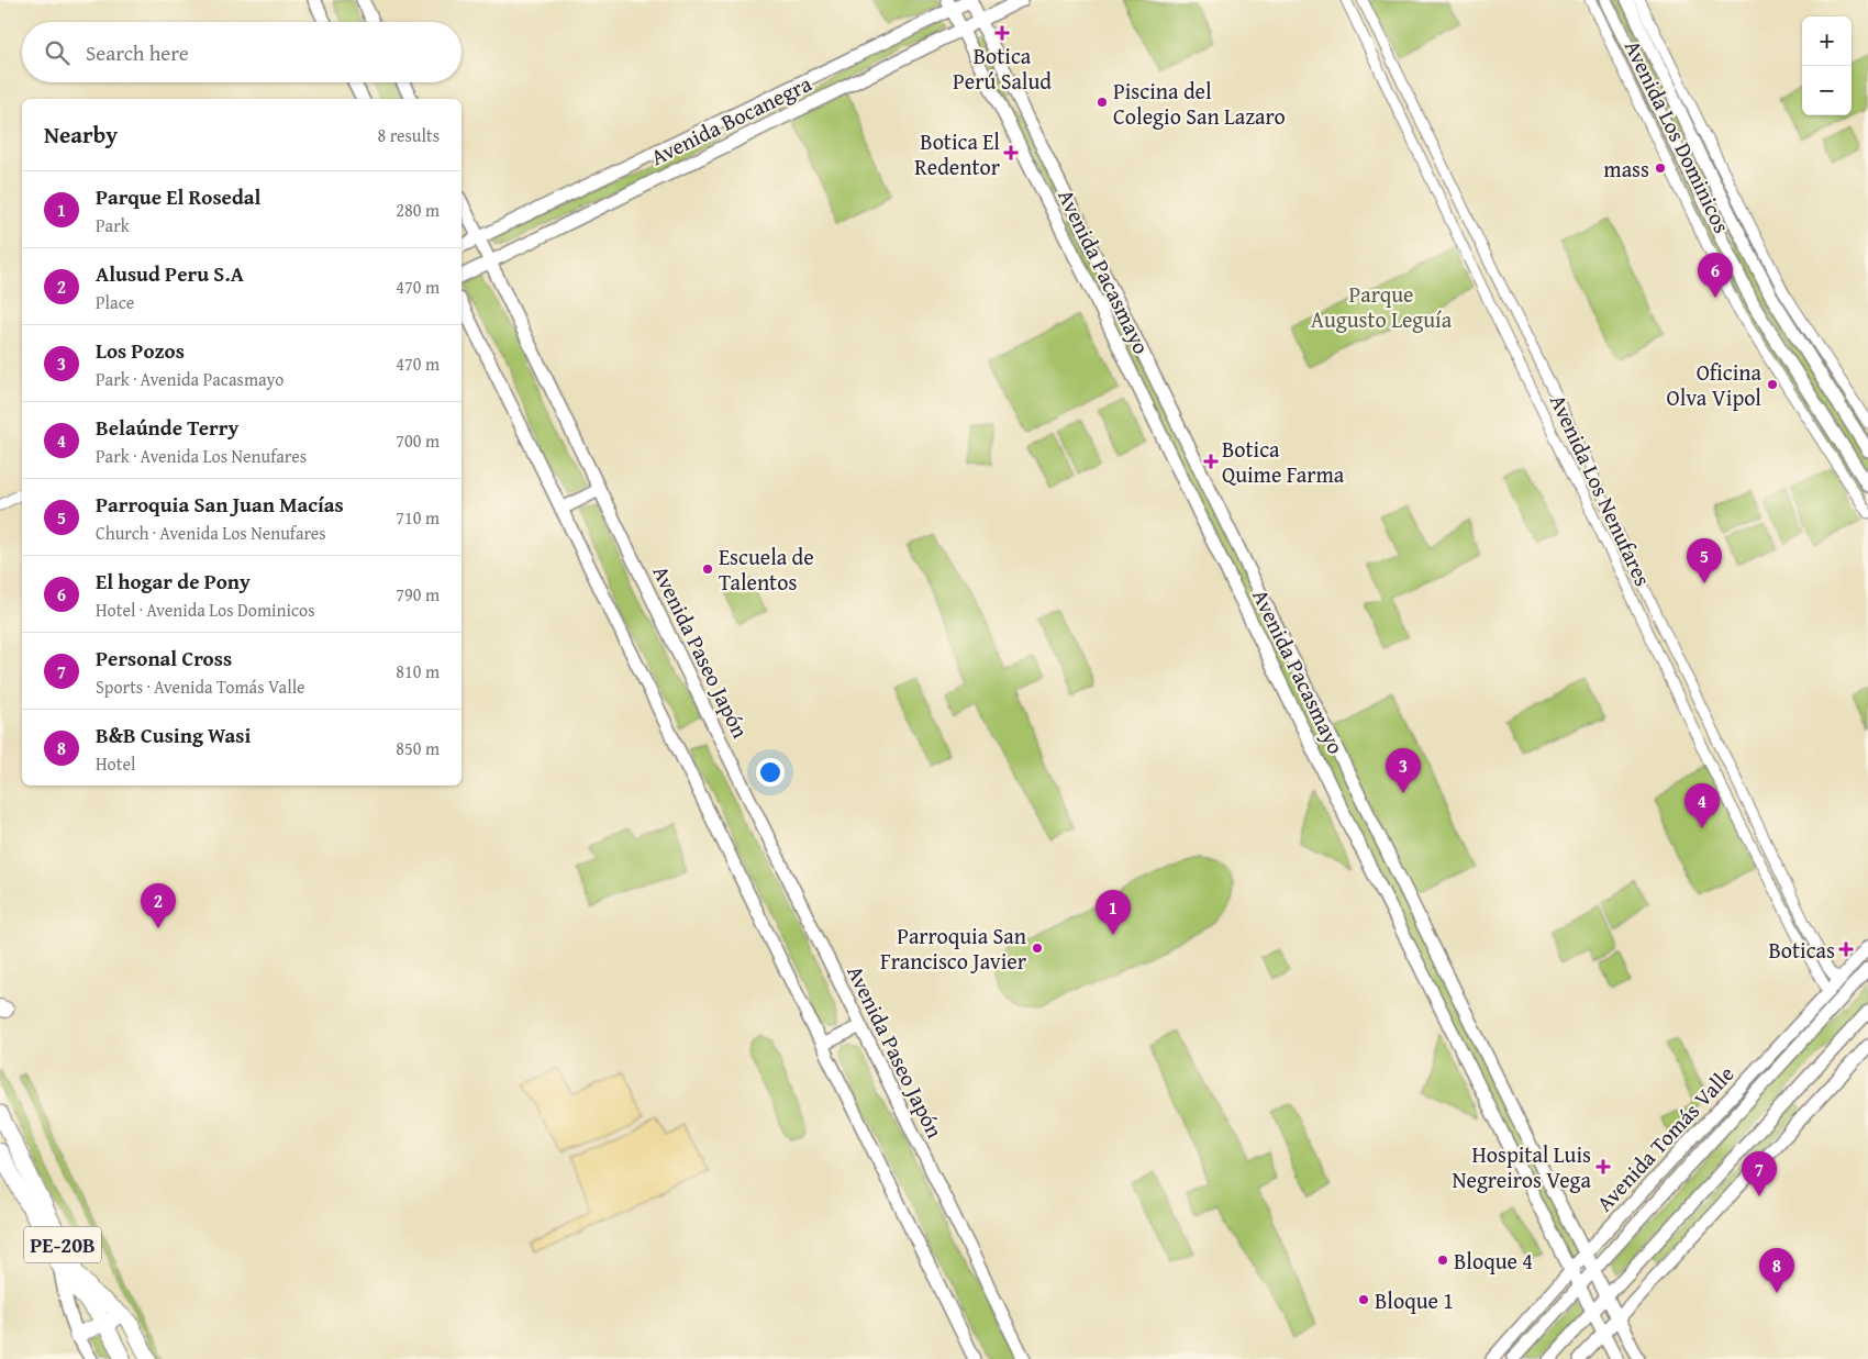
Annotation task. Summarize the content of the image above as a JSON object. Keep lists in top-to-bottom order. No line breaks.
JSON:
{"streets":{"highway":["PE-20B"],"main road":["Avenida Bocanegra","Avenida Los Dominicos","Avenida Pacasmayo","Avenida Paseo Japón","Avenida Tomás Valle"],"street":["Avenida Los Nenufares"]},"crossings":[["Avenida Bocanegra","Avenida Pacasmayo"],["Avenida Bocanegra","Avenida Paseo Japón"],["Avenida Pacasmayo","Avenida Tomás Valle"],["Avenida Los Nenufares","Avenida Tomás Valle"]],"parks":["Parque Augusto Leguía"],"places":{"health":["Botica Perú Salud","Botica El Redentor","Botica Quime Farma","Boticas","Hospital Luis Negreiros Vega"],"other":["Piscina del Colegio San Lazaro","mass","Oficina Olva Vipol","Escuela de Talentos","Parroquia San Francisco Javier","Bloque 4","Bloque 1"]},"page":{"map_buttons":["+","−"],"search":"Search here","heading":["Nearby","8 results"],"list":[{"mark":"1","name":"Parque El Rosedal","note":"Park","value":"280 m"},{"mark":"2","name":"Alusud Peru S.A","note":"Place","value":"470 m"},{"mark":"3","name":"Los Pozos","note":"Park · Avenida Pacasmayo","value":"470 m"},{"mark":"4","name":"Belaúnde Terry","note":"Park · Avenida Los Nenufares","value":"700 m"},{"mark":"5","name":"Parroquia San Juan Macías","note":"Church · Avenida Los Nenufares","value":"710 m"},{"mark":"6","name":"El hogar de Pony","note":"Hotel · Avenida Los Dominicos","value":"790 m"},{"mark":"7","name":"Personal Cross","note":"Sports · Avenida Tomás Valle","value":"810 m"},{"mark":"8","name":"B&B Cusing Wasi","note":"Hotel","value":"850 m"}],"pins":["6","5","3","4","2","1","7","8"]}}
